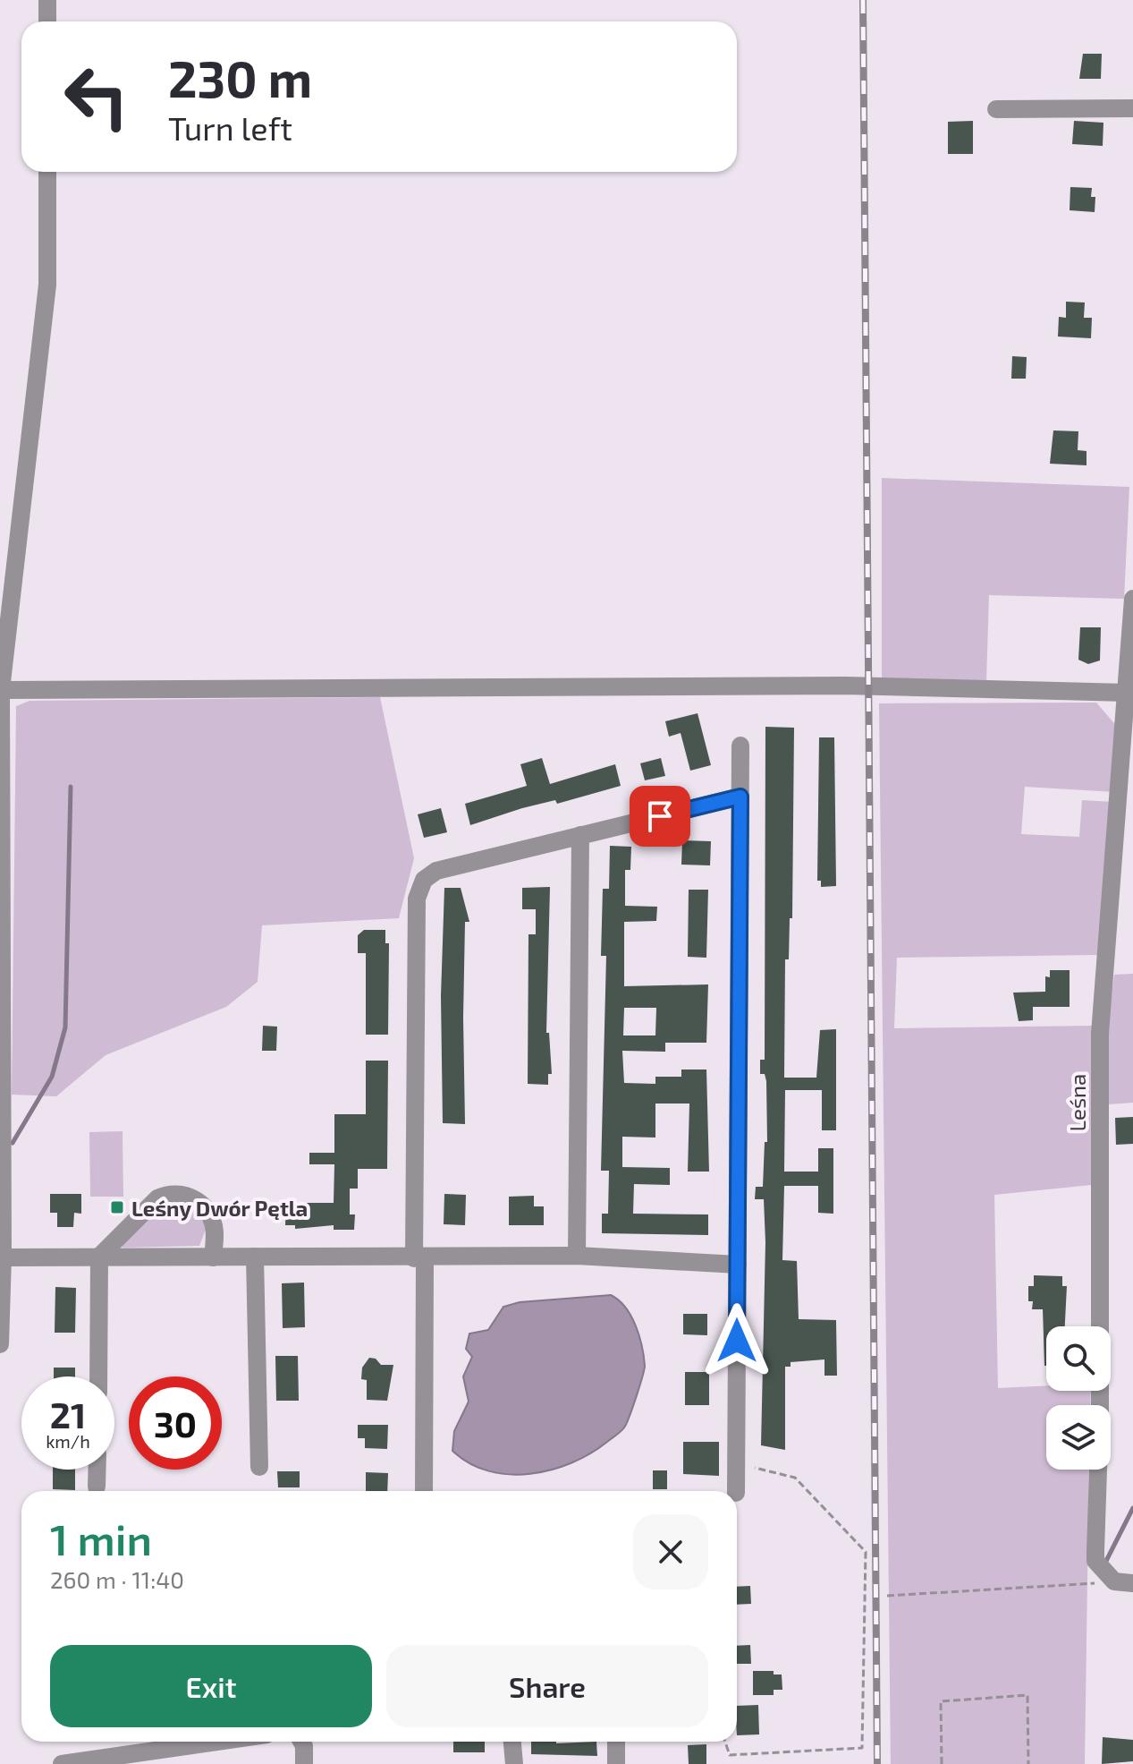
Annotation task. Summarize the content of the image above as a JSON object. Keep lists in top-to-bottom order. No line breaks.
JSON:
{"streets":{"street":["Leśna"]},"places":{"transit":["Leśny Dwór Pętla"]},"page":{"turn":["230 m","Turn left"],"speed":"21 km/h","limit":"30","heading":["1 min","260 m · 11:40"],"buttons":["Exit","Share"]}}
